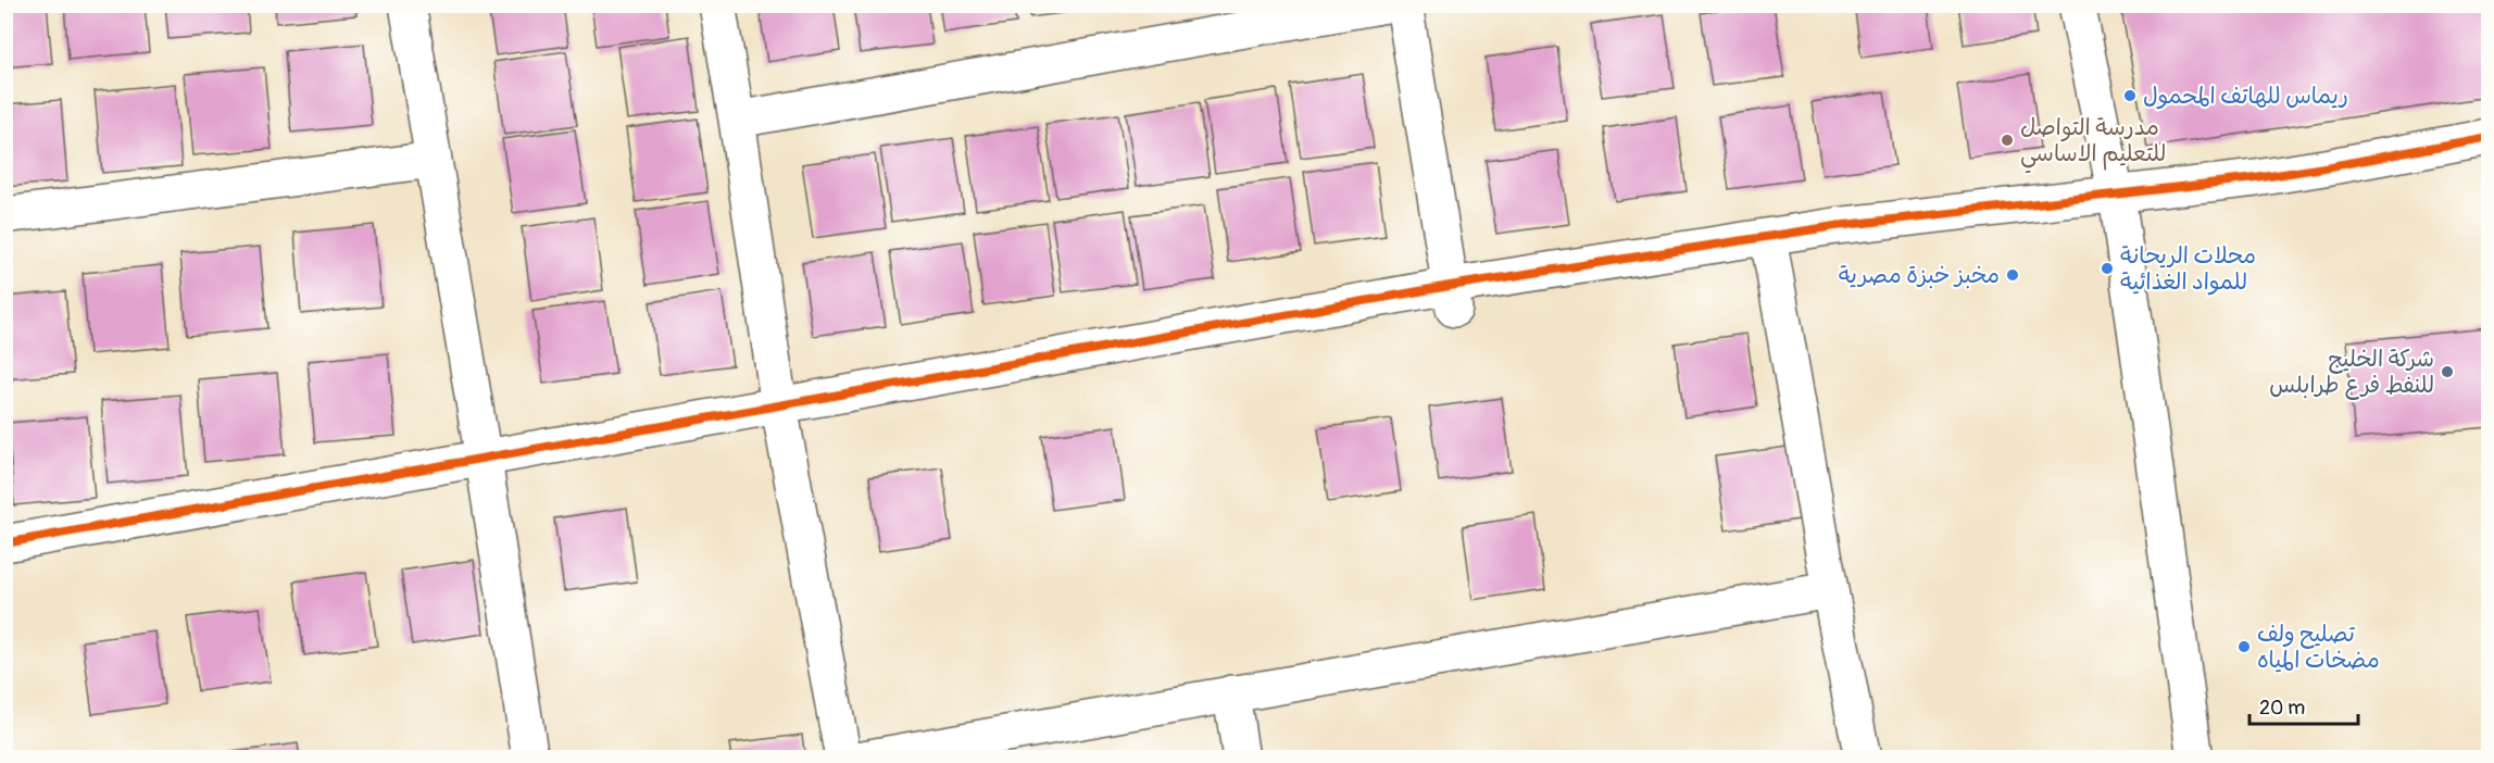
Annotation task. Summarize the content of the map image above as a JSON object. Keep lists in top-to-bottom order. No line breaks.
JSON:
{"places":["ريماس للهاتف المحمول","مدرسة التواصل للتعليم الاساسي","محلات الريحانة للمواد الغذائية","مخبز خبزة مصرية","شركة الخليج للنفط فرع طرابلس","تصليح ولف مضخات المياه"],"scale_bar":"20 m"}
